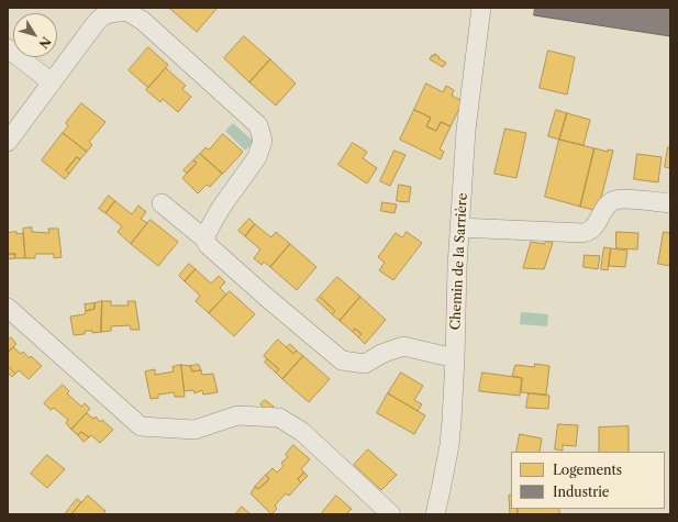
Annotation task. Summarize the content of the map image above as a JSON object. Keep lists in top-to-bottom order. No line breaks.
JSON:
{"streets":{"street":["Chemin de la Sarrière"]},"legend":["Logements","Industrie"],"north":"bottom right"}
